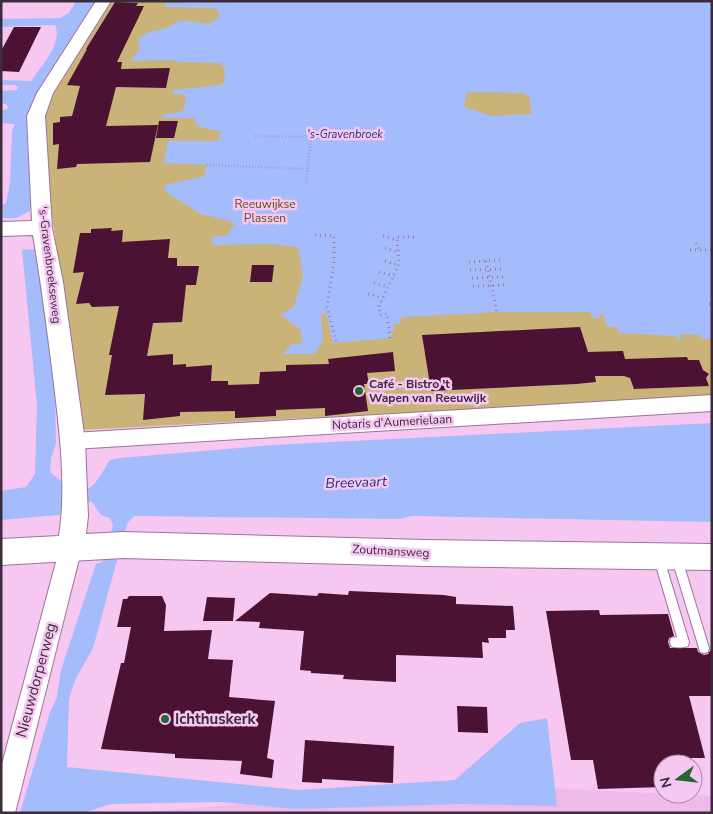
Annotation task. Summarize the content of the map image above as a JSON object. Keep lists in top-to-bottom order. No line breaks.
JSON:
{"streets":{"street":["'s-Gravenbroekseweg","Notaris d'Aumerielaan","Zoutmansweg","Nieuwdorperweg"]},"crossings":[["'s-Gravenbroekseweg","Notaris d'Aumerielaan"],["'s-Gravenbroekseweg","Zoutmansweg"],["'s-Gravenbroekseweg","Nieuwdorperweg"],["Zoutmansweg","Nieuwdorperweg"]],"water":["'s-Gravenbroek","Breevaart"],"parks":["Reeuwijkse Plassen"],"places":["Café - Bistro 't Wapen van Reeuwijk","Ichthuskerk"],"north":"left"}
